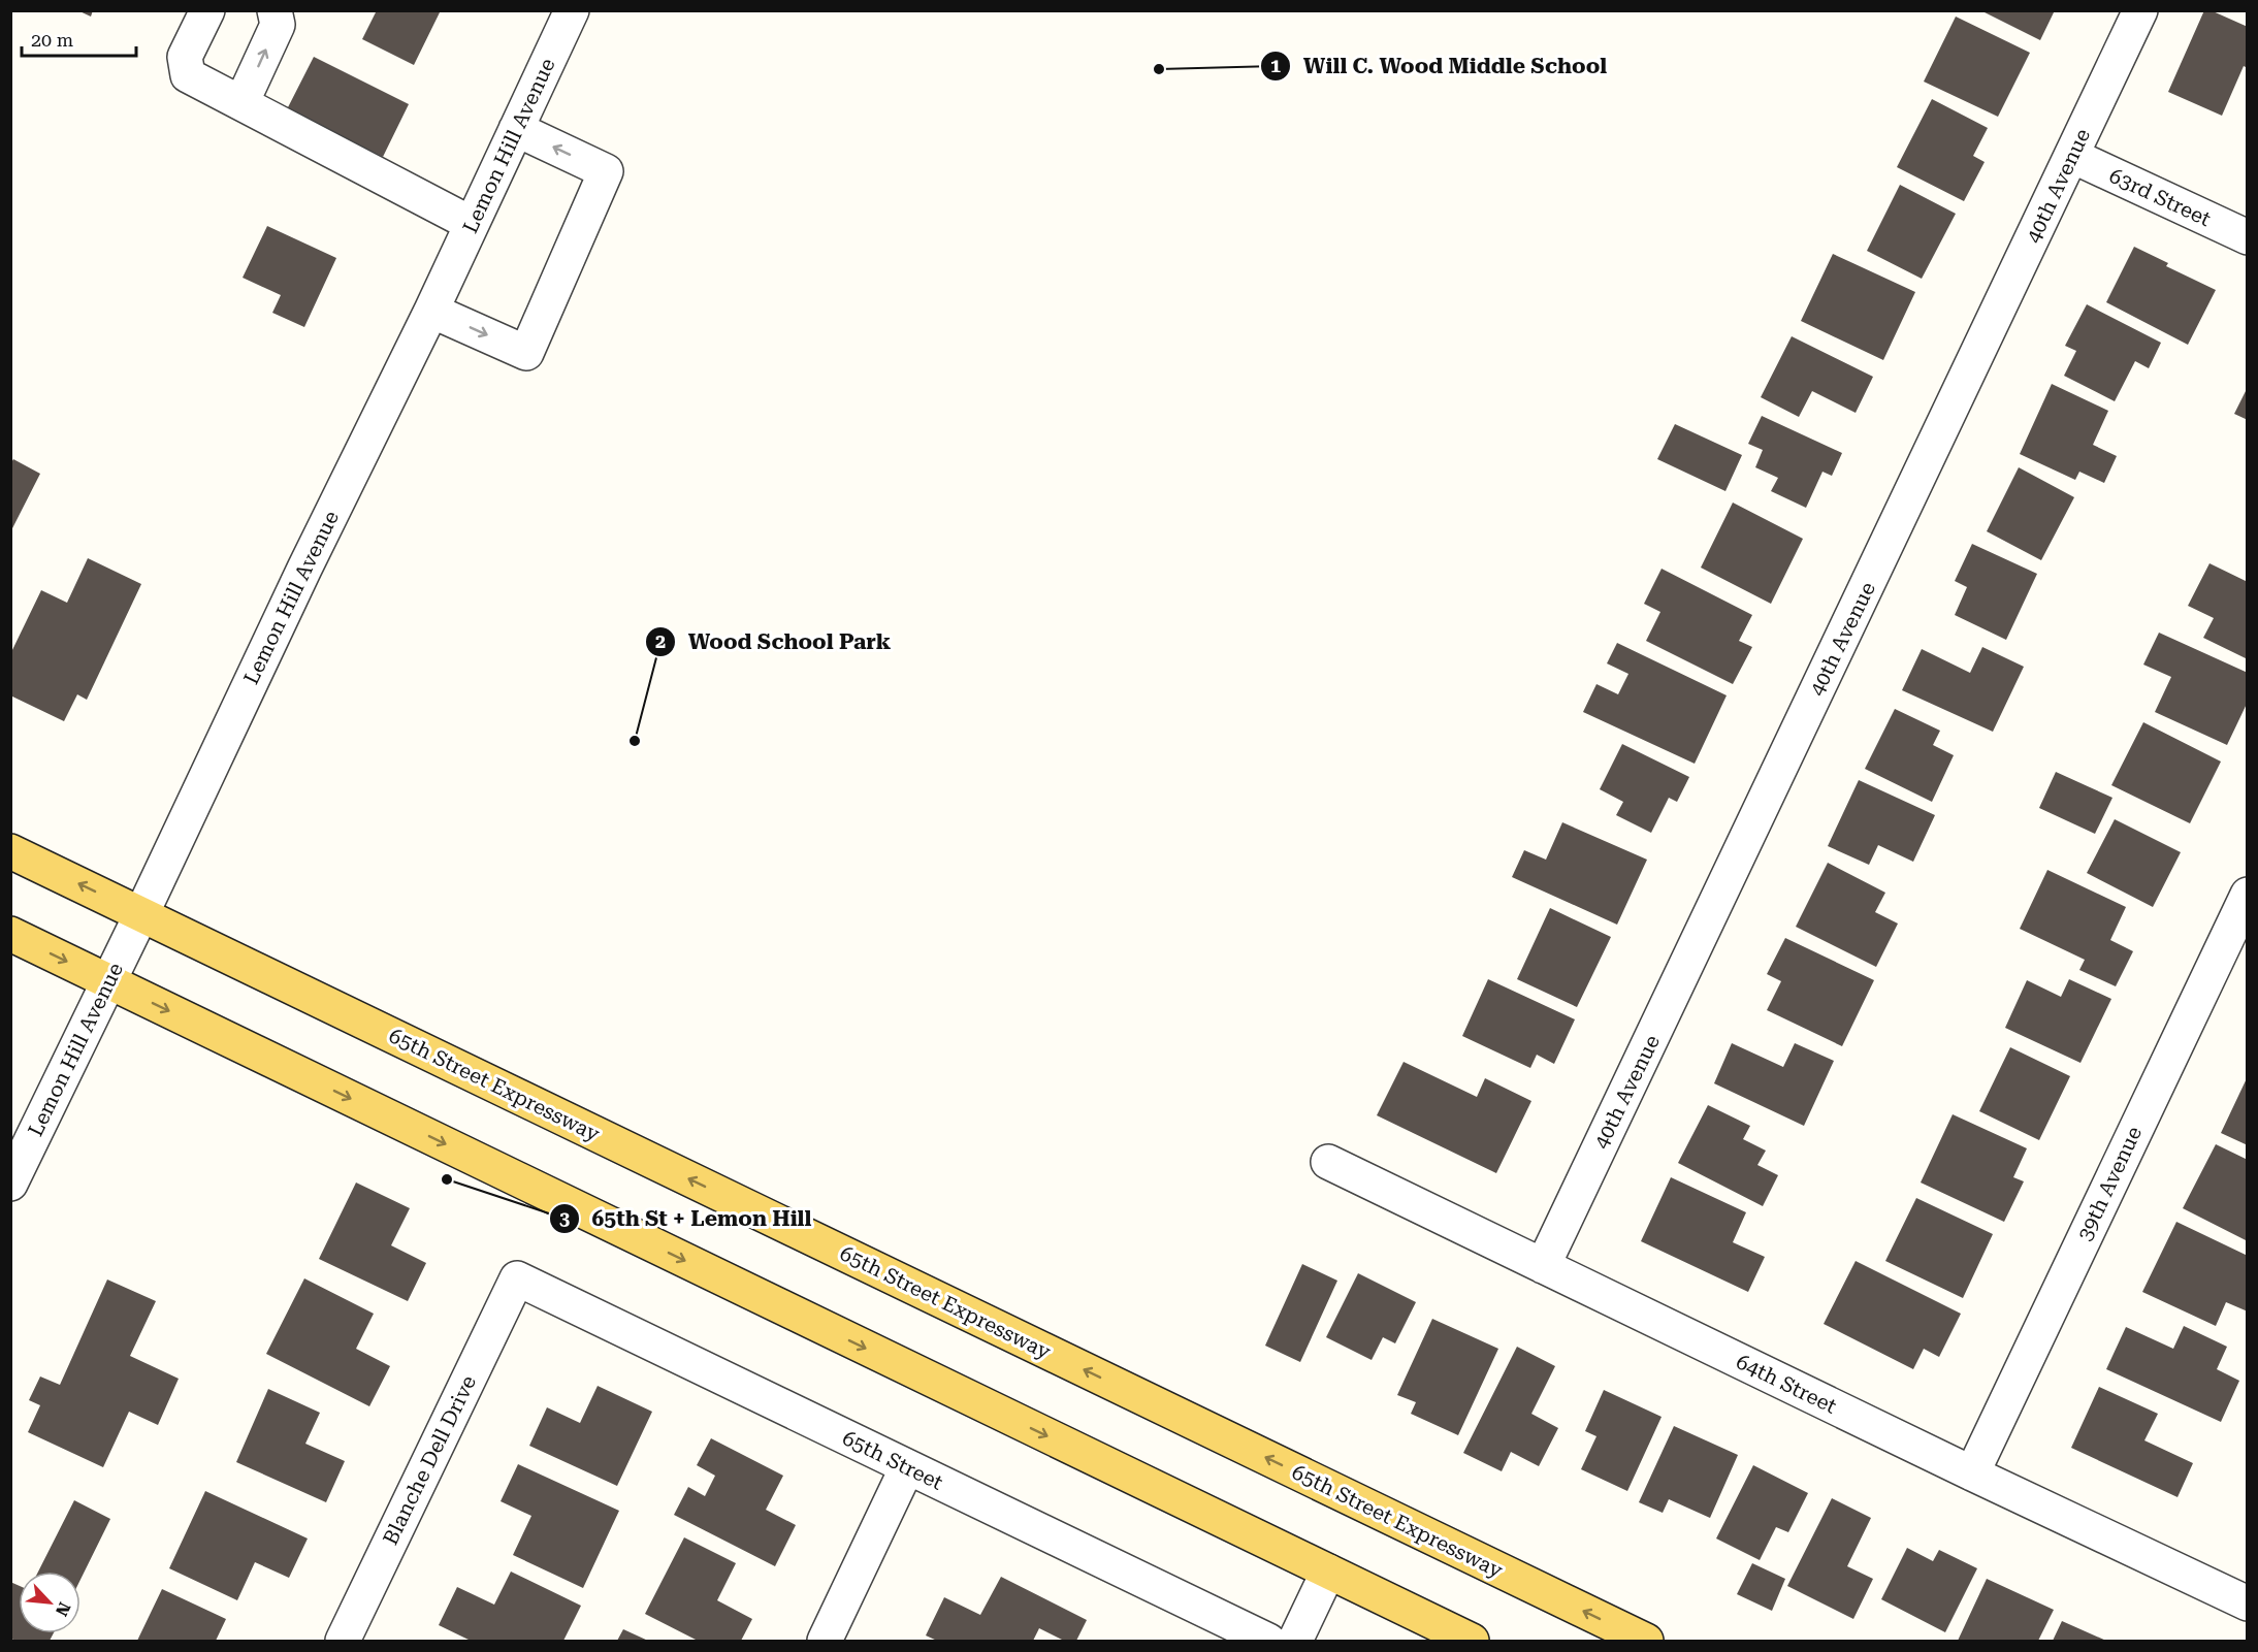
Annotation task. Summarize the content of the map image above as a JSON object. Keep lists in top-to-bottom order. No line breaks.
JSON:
{"streets":{"main road":["65th Street Expressway"],"street":["Lemon Hill Avenue","40th Avenue","63rd Street","39th Avenue","64th Street","Blanche Dell Drive","65th Street"]},"crossings":[["Lemon Hill Avenue","65th Street Expressway"],["40th Avenue","63rd Street"],["40th Avenue","64th Street"],["39th Avenue","64th Street"],["Blanche Dell Drive","65th Street"]],"places":["Will C. Wood Middle School","Wood School Park","65th St + Lemon Hill"],"scale_bar":"20 m","north":"bottom right"}
